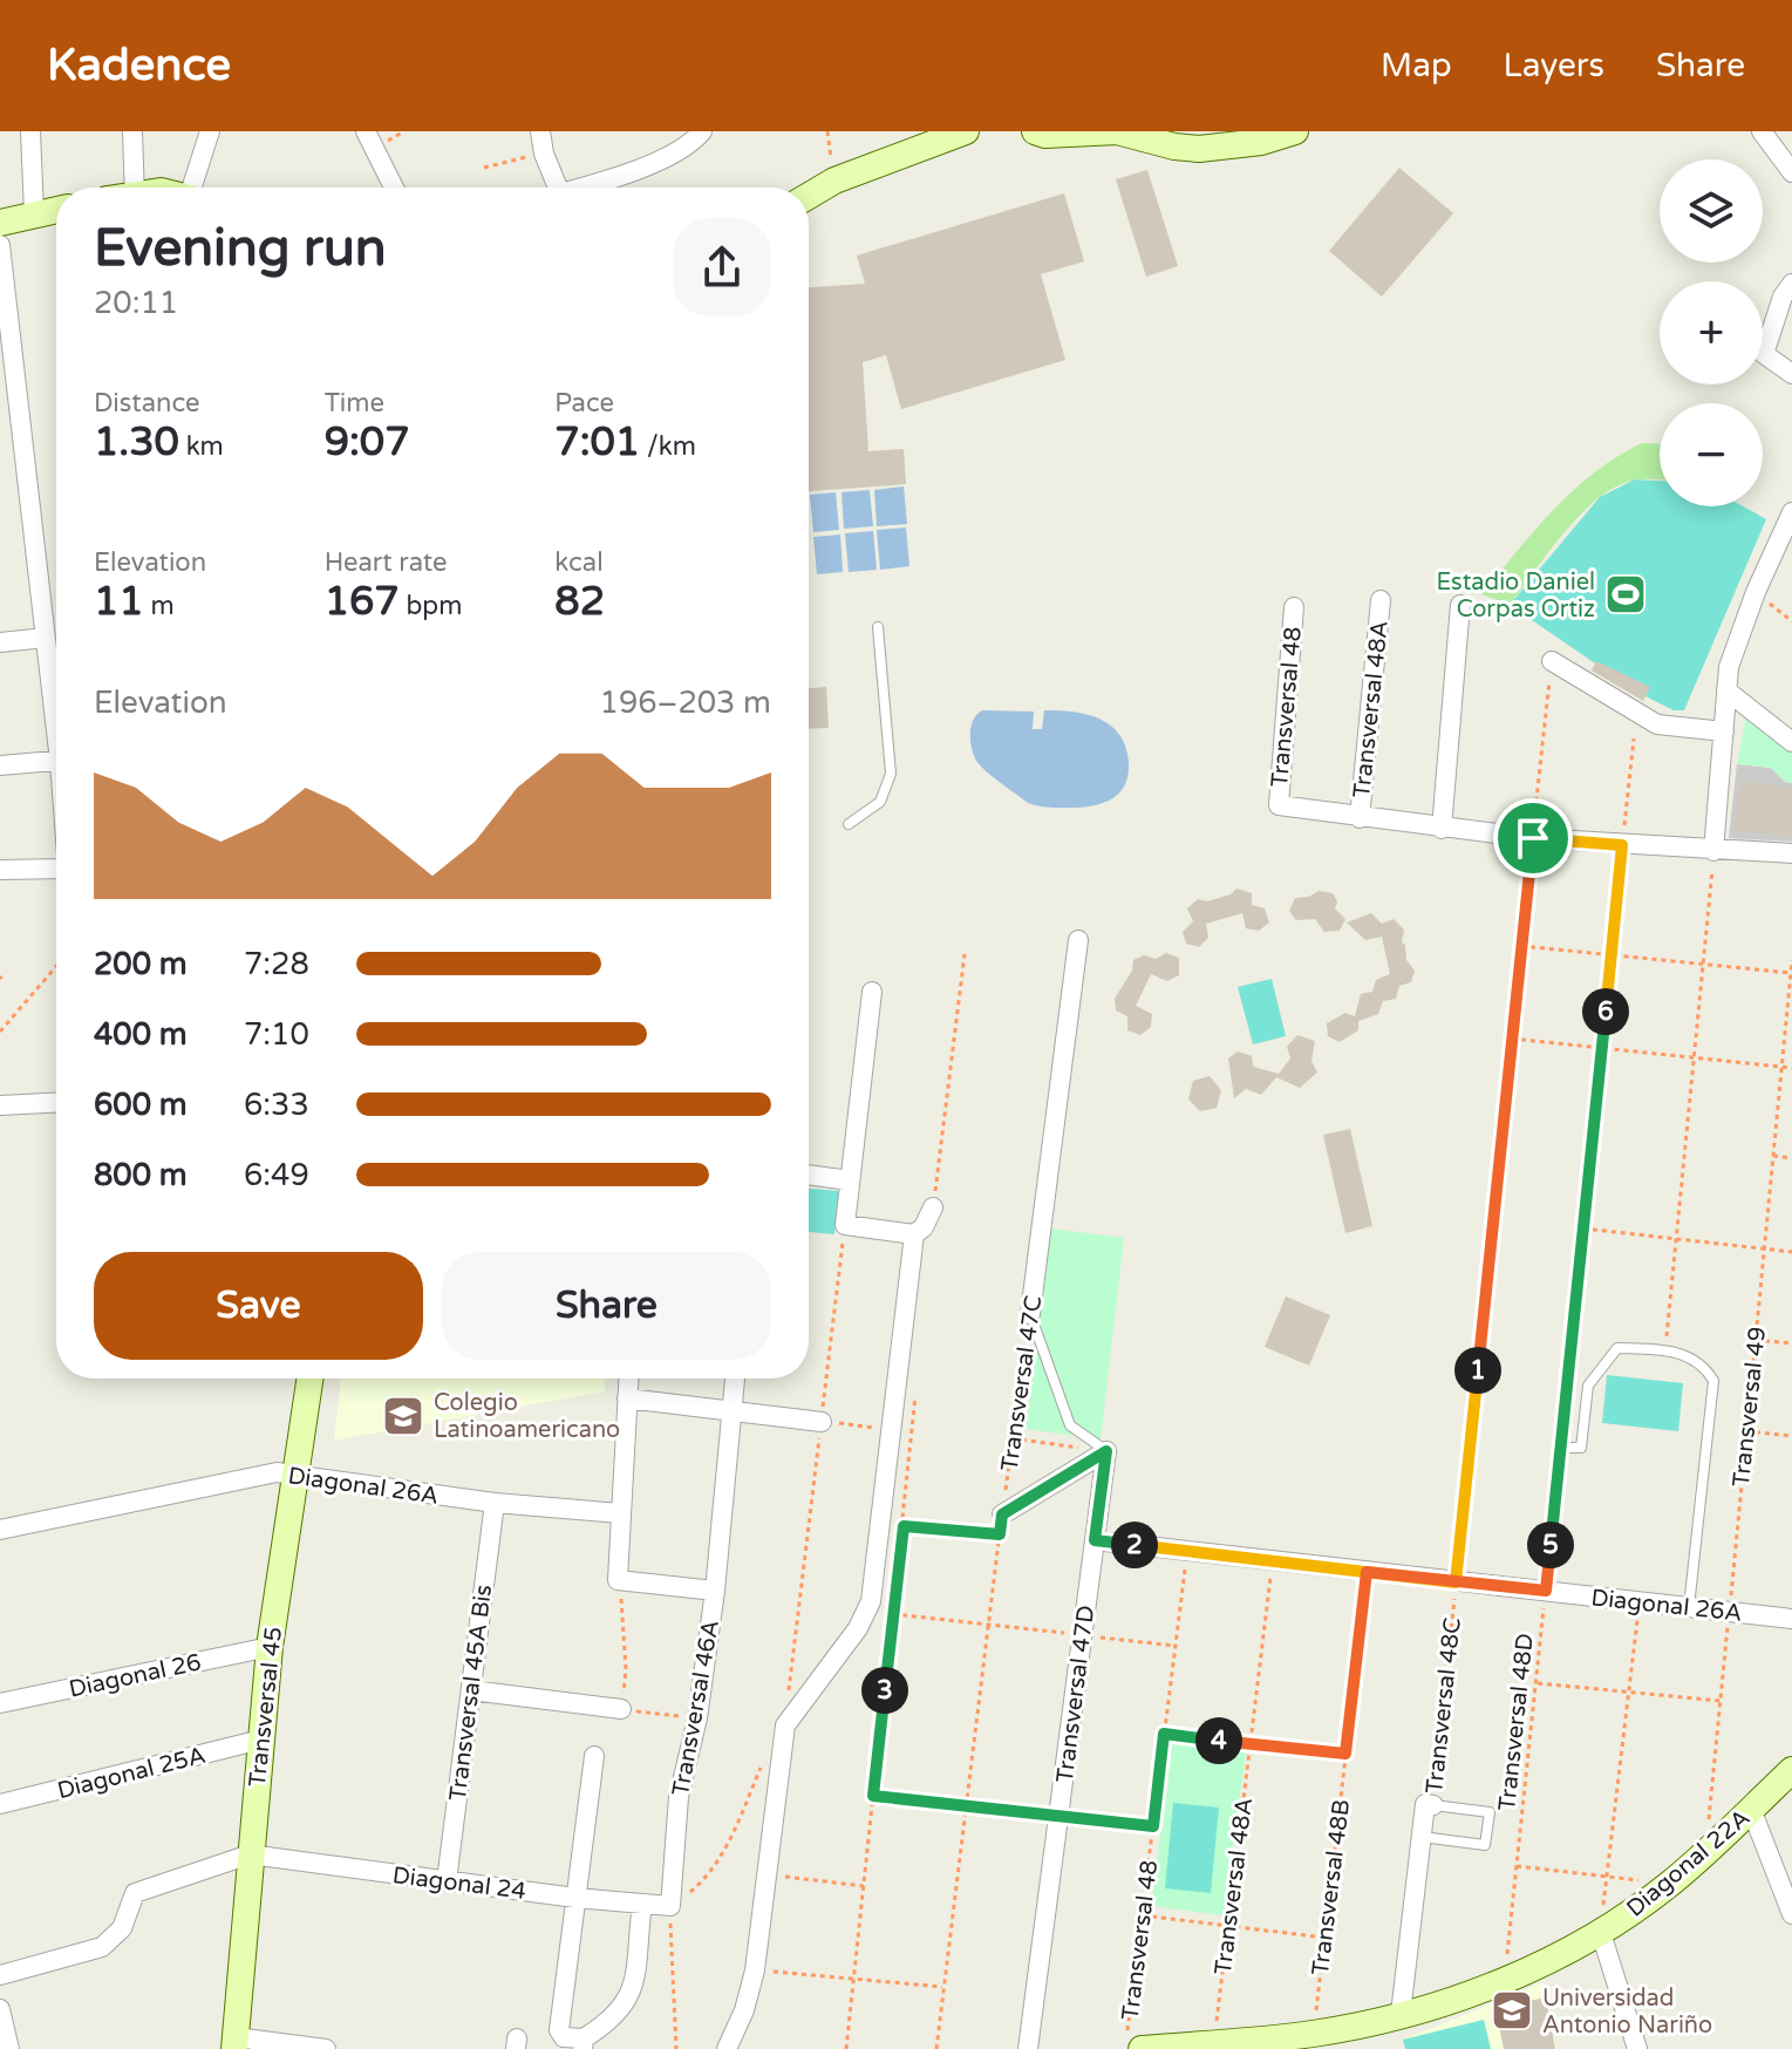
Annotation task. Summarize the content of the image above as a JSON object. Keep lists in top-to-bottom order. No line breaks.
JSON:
{"streets":{"street":["Transversal 48","Transversal 48A","Transversal 47C","Diagonal 26A","Diagonal 26","Transversal 45A Bis","Transversal 47D","Transversal 48C","Transversal 45","Transversal 46A","Diagonal 25A","Diagonal 22A","Diagonal 24"],"path":["Transversal 49","Transversal 48D","Transversal 48B"]},"crossings":[["Transversal 48","Transversal 48A"],["Transversal 48","Diagonal 26A"],["Transversal 48","Diagonal 22A"],["Transversal 48A","Diagonal 26A"],["Transversal 48A","Diagonal 22A"],["Transversal 49","Diagonal 26A"],["Diagonal 26A","Transversal 45A Bis"],["Diagonal 26A","Transversal 47D"],["Diagonal 26A","Transversal 48C"],["Diagonal 26A","Transversal 45"],["Diagonal 26A","Transversal 48D"],["Diagonal 26A","Transversal 48B"],["Diagonal 26","Transversal 45"],["Transversal 45A Bis","Diagonal 24"],["Transversal 48C","Diagonal 22A"],["Transversal 45","Diagonal 25A"],["Transversal 45","Diagonal 24"],["Transversal 46A","Diagonal 24"],["Transversal 48D","Diagonal 22A"],["Diagonal 22A","Transversal 48B"]],"places":{"sports":["Estadio Daniel Corpas Ortiz"],"school or university":["Colegio Latinoamericano","Universidad Antonio Nariño"]},"page":{"header":"Kadence","nav":["Map","Layers","Share"],"map_buttons":["+","−"],"heading":["Evening run","20:11"],"stats":[["Distance","1.30 km"],["Time","9:07"],["Pace","7:01 /km"],["Elevation","11 m"],["Heart rate","167 bpm"],["kcal","82"]],"chart":["Elevation","196–203 m"],"list":[{"name":"200 m","note":"7:28"},{"name":"400 m","note":"7:10"},{"name":"600 m","note":"6:33"},{"name":"800 m","note":"6:49"}],"pins":["6","1","2","5","3","4"],"buttons":["Save","Share"]}}
